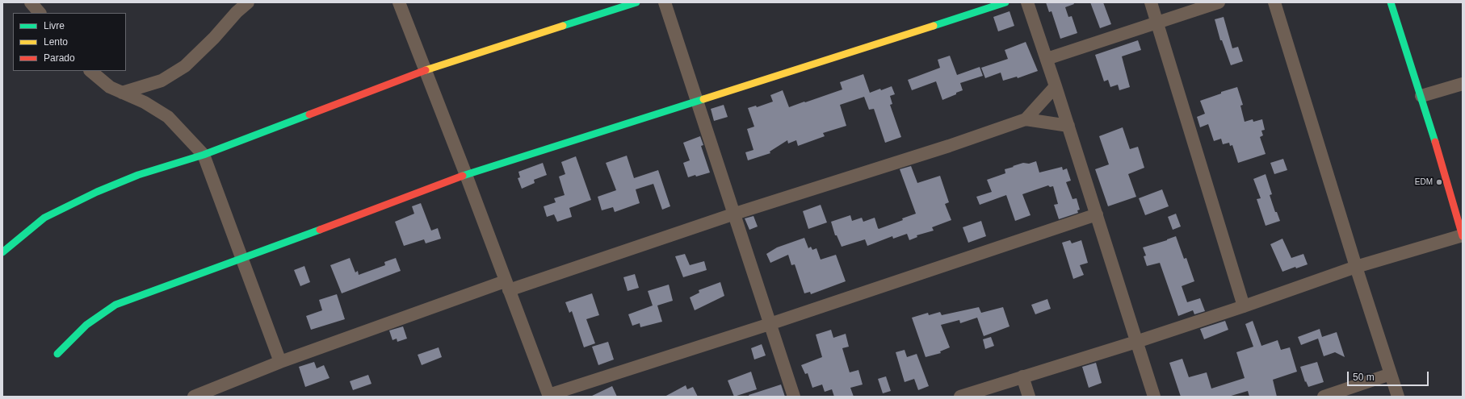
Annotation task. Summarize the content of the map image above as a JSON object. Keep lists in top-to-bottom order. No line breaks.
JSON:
{"places":["EDM"],"legend":["Livre","Lento","Parado"],"scale_bar":"50 m"}
